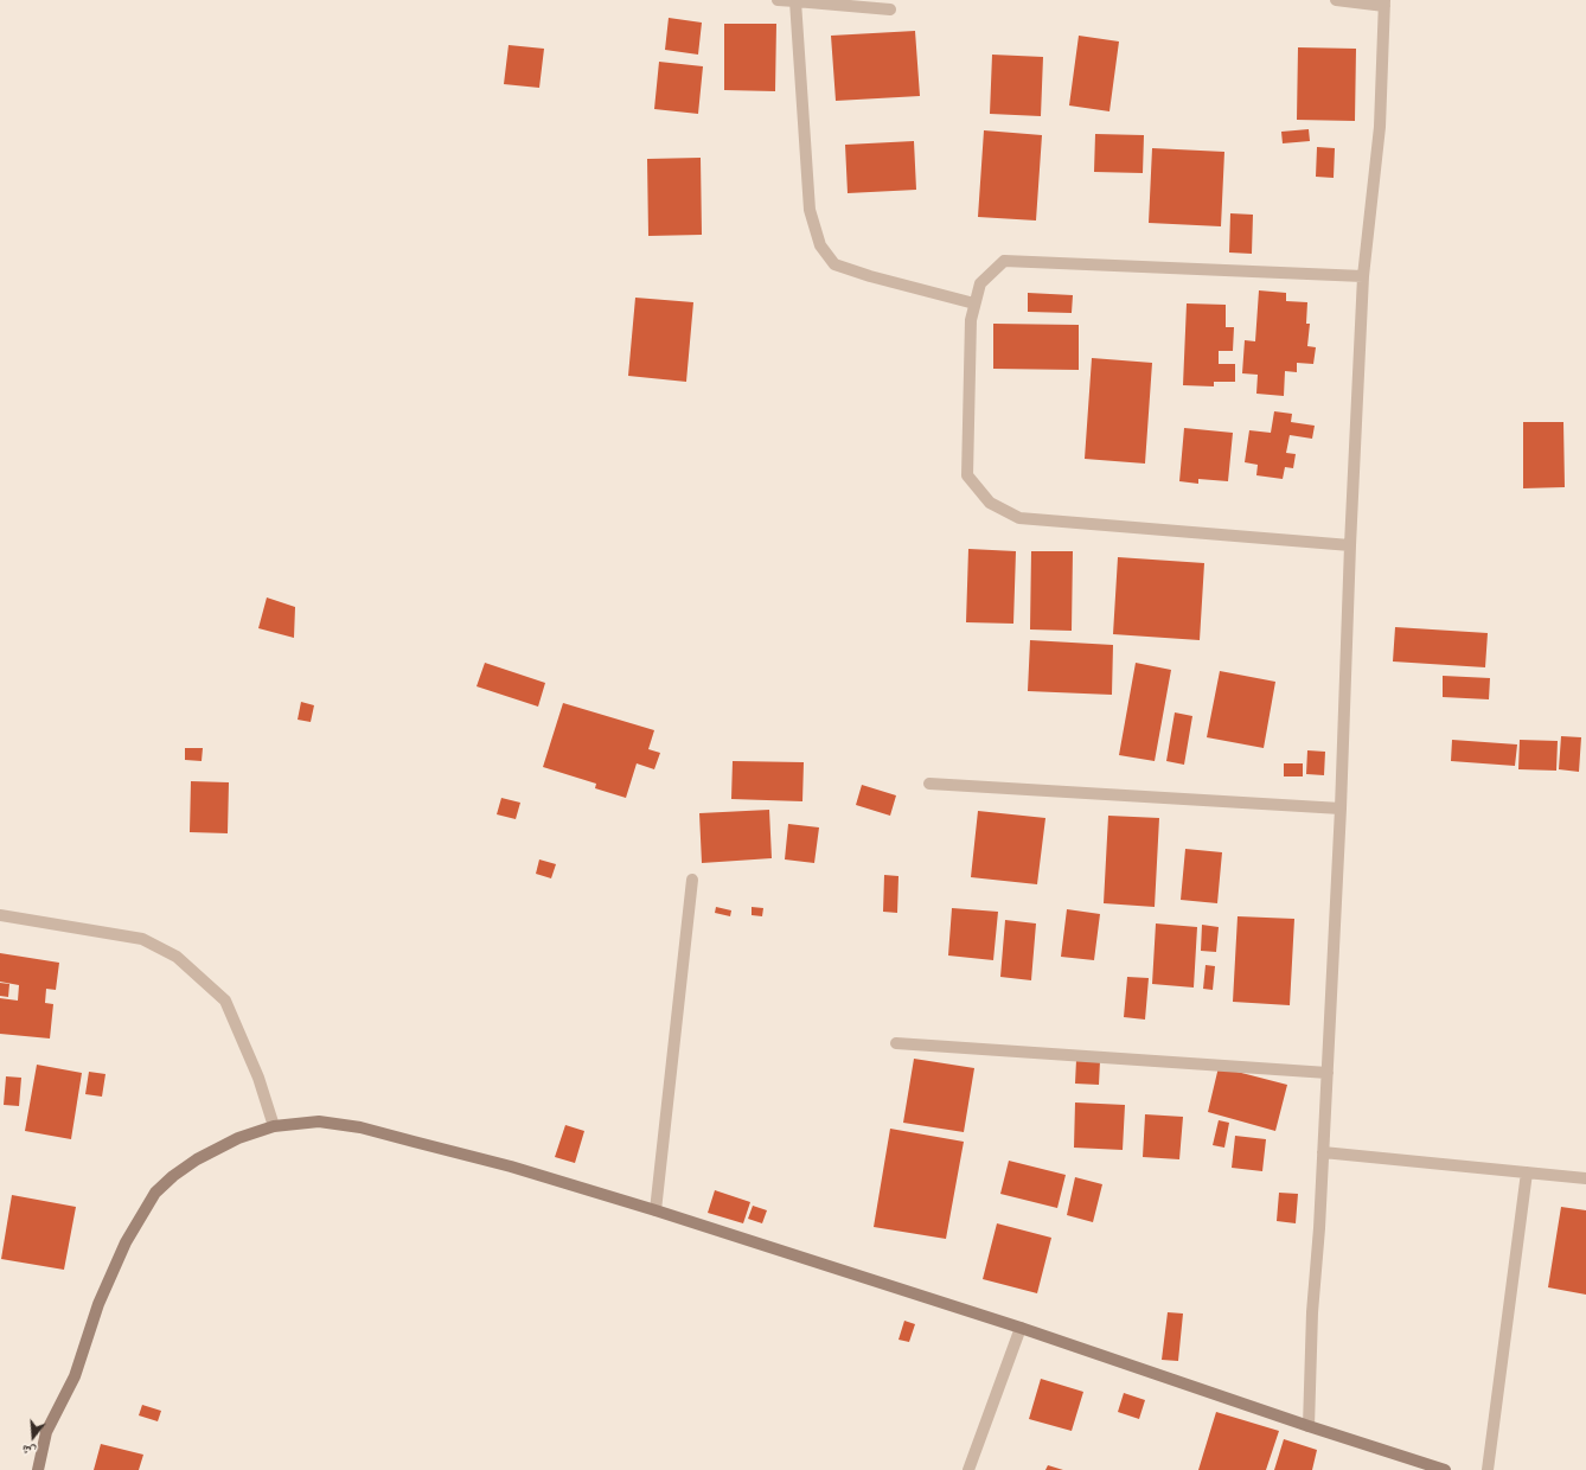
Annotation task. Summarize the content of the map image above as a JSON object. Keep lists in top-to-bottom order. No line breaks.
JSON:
{"north":"bottom"}
